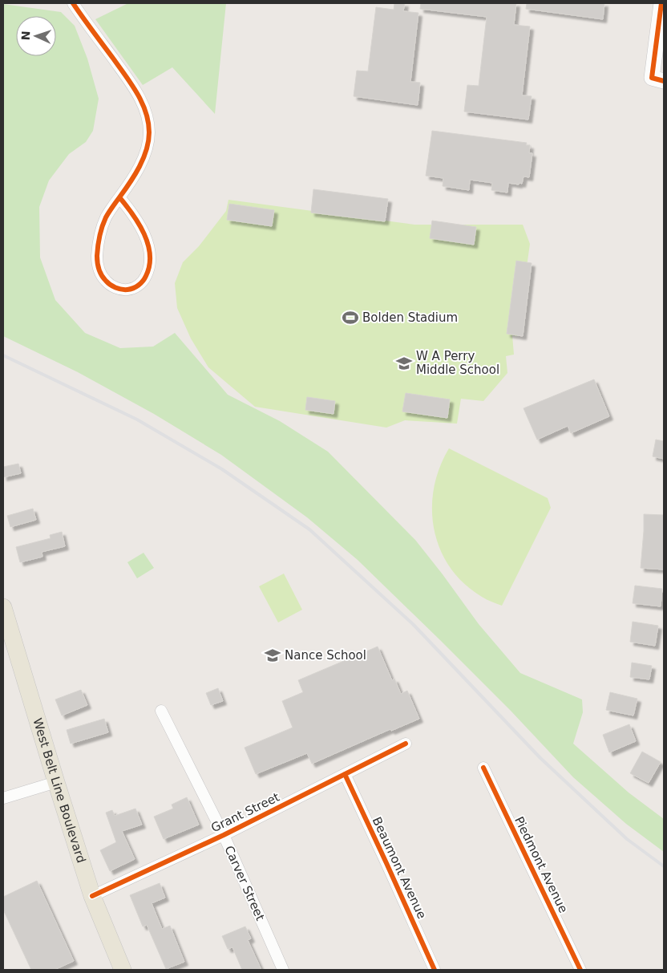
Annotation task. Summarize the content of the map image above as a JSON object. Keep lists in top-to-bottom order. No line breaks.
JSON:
{"streets":{"main road":["West Belt Line Boulevard"],"street":["Grant Street","Piedmont Avenue","Beaumont Avenue","Carver Street"]},"crossings":[["West Belt Line Boulevard","Grant Street"],["Grant Street","Beaumont Avenue"],["Grant Street","Carver Street"]],"places":{"sports":["Bolden Stadium"],"school or university":["W A Perry Middle School","Nance School"]},"north":"left"}
